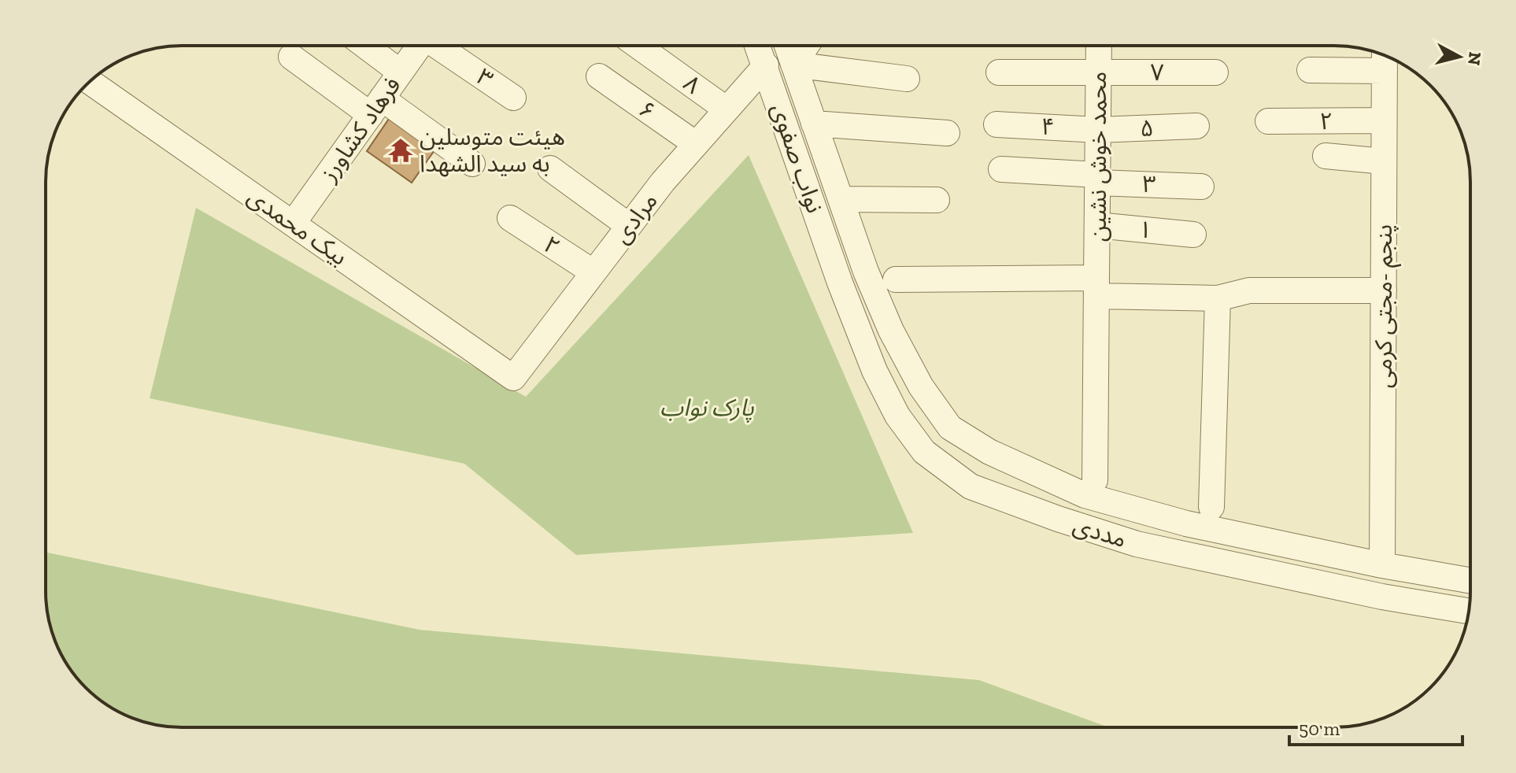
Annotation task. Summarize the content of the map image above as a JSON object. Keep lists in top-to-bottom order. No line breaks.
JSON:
{"streets":{"street":["۷","۳","۸","۶","۲","۴","۵","فرهاد کشاورز","محمد خوش نشین","نواب صفوی","مرادی","بیک محمدی","۱","پنجم -مجتی کرمی","مددی"]},"crossings":[["۷","محمد خوش نشین"],["۳","محمد خوش نشین"],["۸","مرادی"],["۶","مرادی"],["۲","مرادی"],["۲","پنجم -مجتی کرمی"],["۴","۵"],["۴","محمد خوش نشین"],["۵","محمد خوش نشین"],["فرهاد کشاورز","بیک محمدی"],["محمد خوش نشین","۱"],["نواب صفوی","مرادی"],["نواب صفوی","مددی"],["مرادی","بیک محمدی"],["پنجم -مجتی کرمی","مددی"]],"parks":["پارک نواب"],"places":{"temple":["هیئت متوسلین به سید الشهدا"]},"scale_bar":"50 m","north":"right"}
